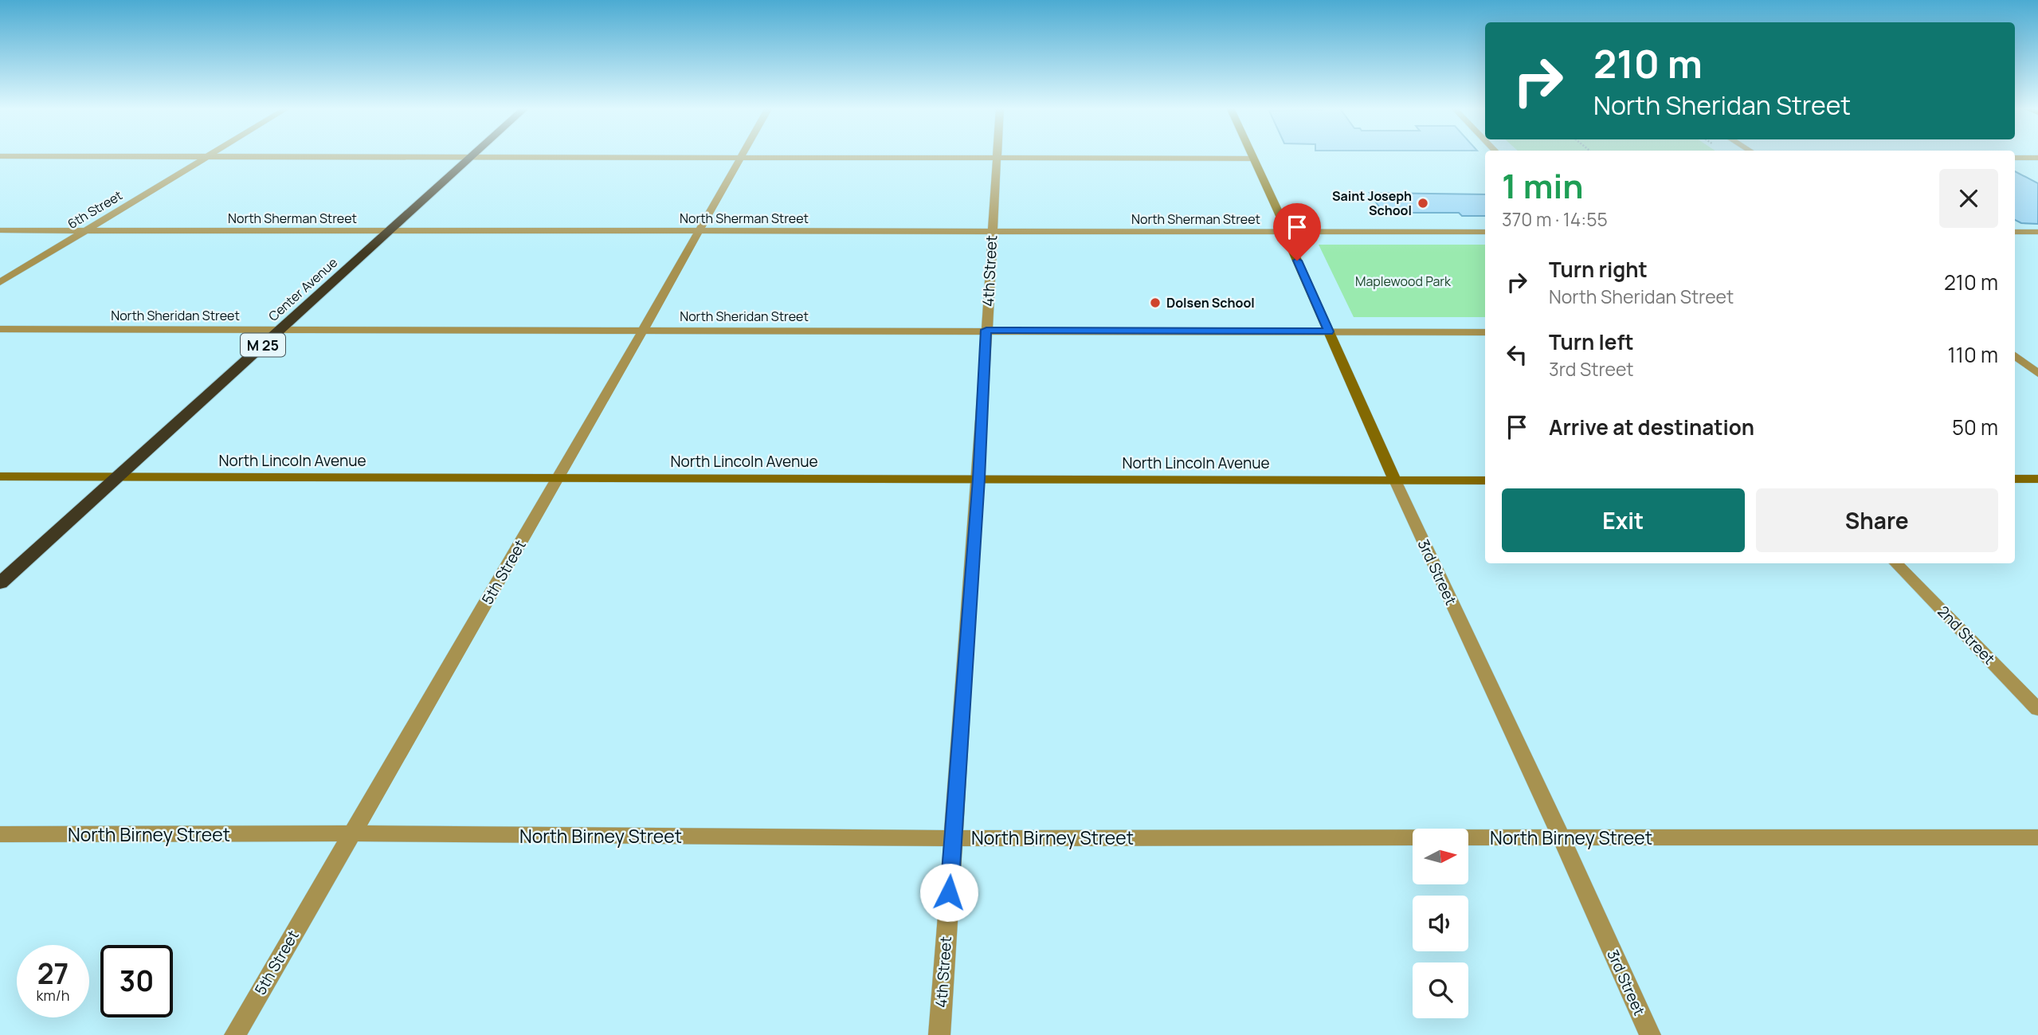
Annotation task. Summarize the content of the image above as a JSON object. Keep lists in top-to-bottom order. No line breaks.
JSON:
{"streets":{"highway":["Center Avenue","M 25"],"street":["6th Street","North Sherman Street","4th Street","North Sheridan Street","North Lincoln Avenue","5th Street","3rd Street","2nd Street","North Birney Street"]},"crossings":[["6th Street","North Sherman Street"],["North Sherman Street","4th Street"],["North Sherman Street","Center Avenue"],["North Sherman Street","5th Street"],["North Sherman Street","3rd Street"],["4th Street","North Sheridan Street"],["4th Street","North Lincoln Avenue"],["4th Street","North Birney Street"],["Center Avenue","North Sheridan Street"],["Center Avenue","North Lincoln Avenue"],["North Sheridan Street","5th Street"],["North Sheridan Street","3rd Street"],["North Lincoln Avenue","5th Street"],["North Lincoln Avenue","3rd Street"],["5th Street","North Birney Street"],["3rd Street","North Birney Street"]],"parks":["Maplewood Park"],"places":["Saint Joseph School","Dolsen School"],"north":"right","page":{"turn":["210 m","North Sheridan Street"],"heading":["1 min","370 m · 14:55"],"list":[{"name":"Turn right","note":"North Sheridan Street","value":"210 m"},{"name":"Turn left","note":"3rd Street","value":"110 m"},{"name":"Arrive at destination","value":"50 m"}],"buttons":["Exit","Share"],"speed":"27 km/h","limit":"30"}}
